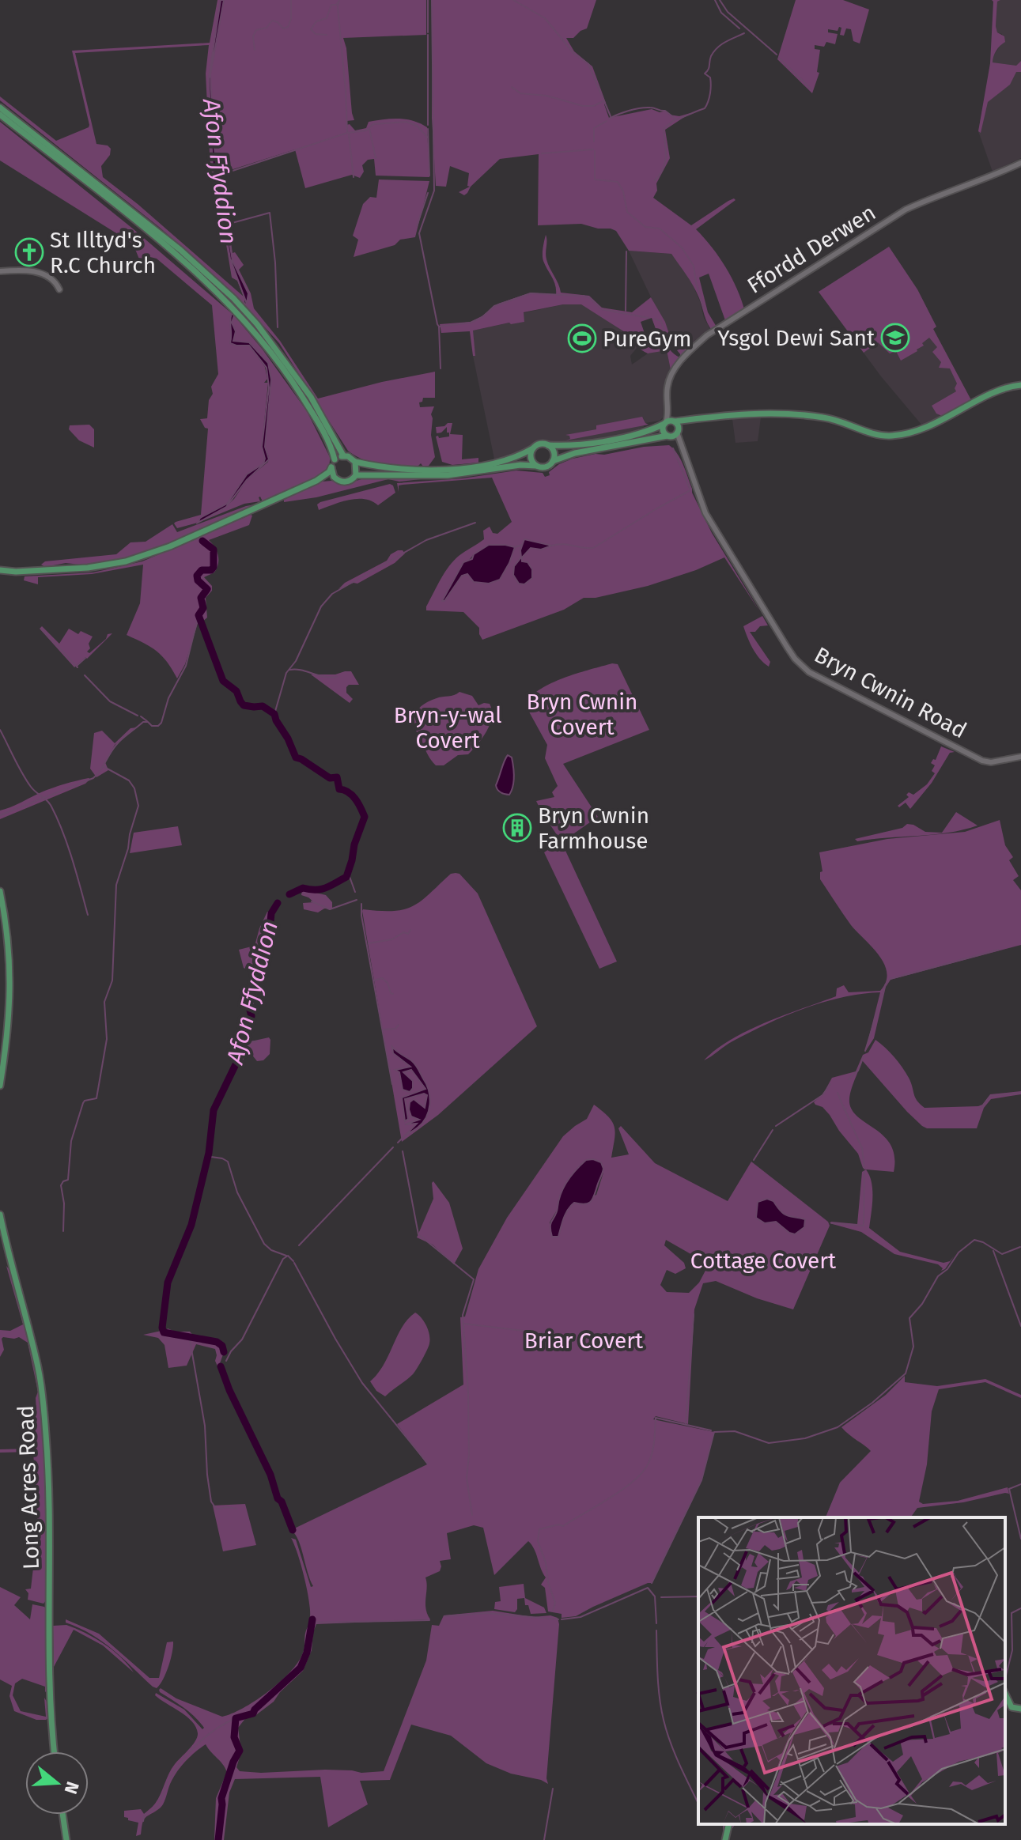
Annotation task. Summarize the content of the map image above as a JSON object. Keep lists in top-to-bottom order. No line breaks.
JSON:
{"streets":{"main road":["Long Acres Road"],"street":["Ffordd Derwen","Bryn Cwnin Road"]},"crossings":[["Ffordd Derwen","Bryn Cwnin Road"]],"water":["Afon Ffyddion"],"parks":["Bryn Cwnin Covert","Bryn-y-wal Covert","Cottage Covert","Briar Covert"],"places":{"church":["St Illtyd's R.C Church"],"school or university":["Ysgol Dewi Sant"],"sports":["PureGym"],"building":["Bryn Cwnin Farmhouse"]},"north":"right"}
